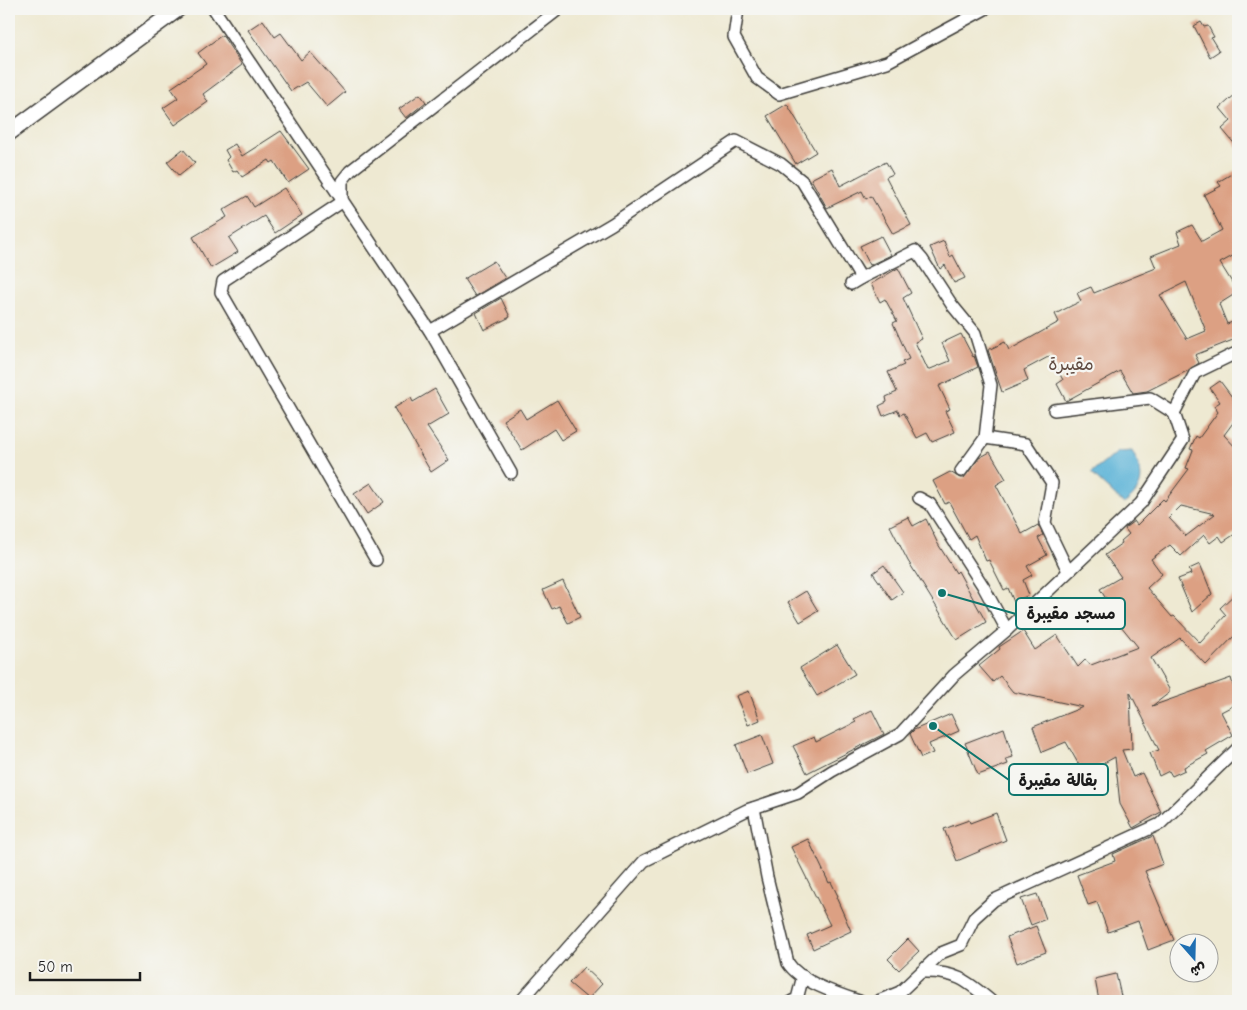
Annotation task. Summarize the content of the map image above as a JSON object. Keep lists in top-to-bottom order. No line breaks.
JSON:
{"districts":["مقيبرة"],"places":["مسجد مقيبرة","بقالة مقيبرة"],"scale_bar":"50 m","north":"bottom"}
